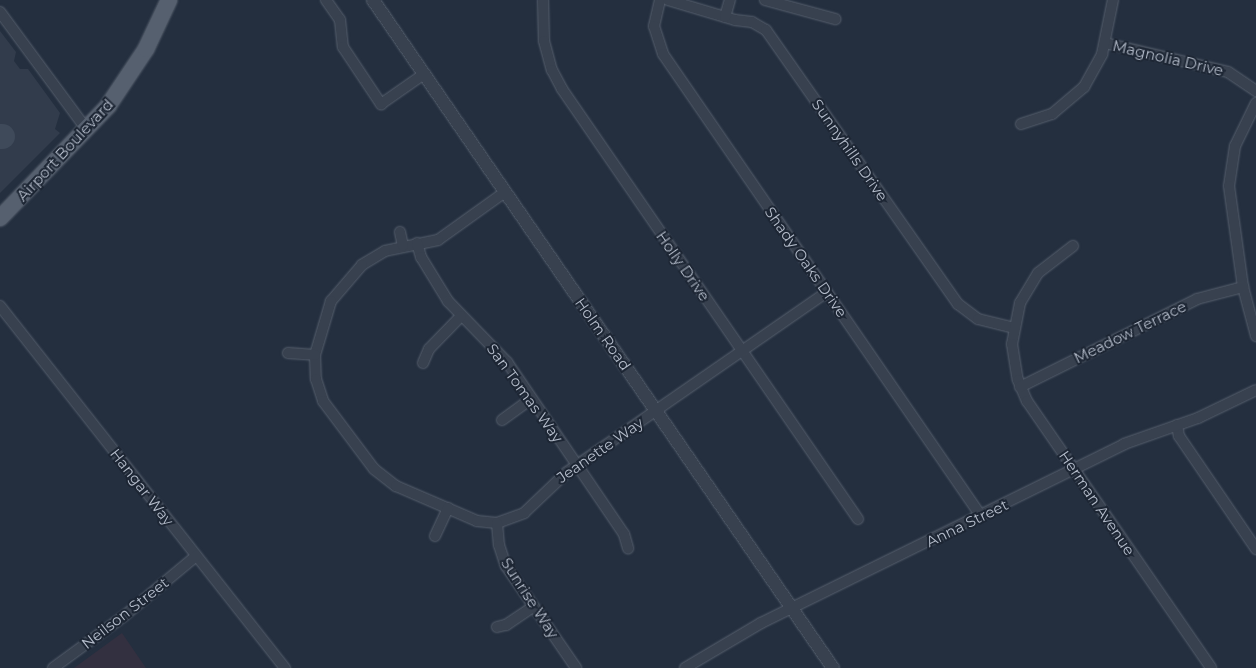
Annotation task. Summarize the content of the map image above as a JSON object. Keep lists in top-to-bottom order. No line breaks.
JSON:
{"streets":{"main road":["Airport Boulevard"],"street":["Magnolia Drive","Sunnyhills Drive","Shady Oaks Drive","Holly Drive","Meadow Terrace","Holm Road","San Tomas Way","Jeanette Way","Hangar Way","Herman Avenue","Anna Street","Sunrise Way","Neilson Street"]},"crossings":[["Sunnyhills Drive","Herman Avenue"],["Shady Oaks Drive","Jeanette Way"],["Shady Oaks Drive","Anna Street"],["Holly Drive","Jeanette Way"],["Meadow Terrace","Herman Avenue"],["Holm Road","Jeanette Way"],["Holm Road","Anna Street"],["San Tomas Way","Jeanette Way"],["Jeanette Way","Sunrise Way"],["Hangar Way","Neilson Street"],["Herman Avenue","Anna Street"]]}
